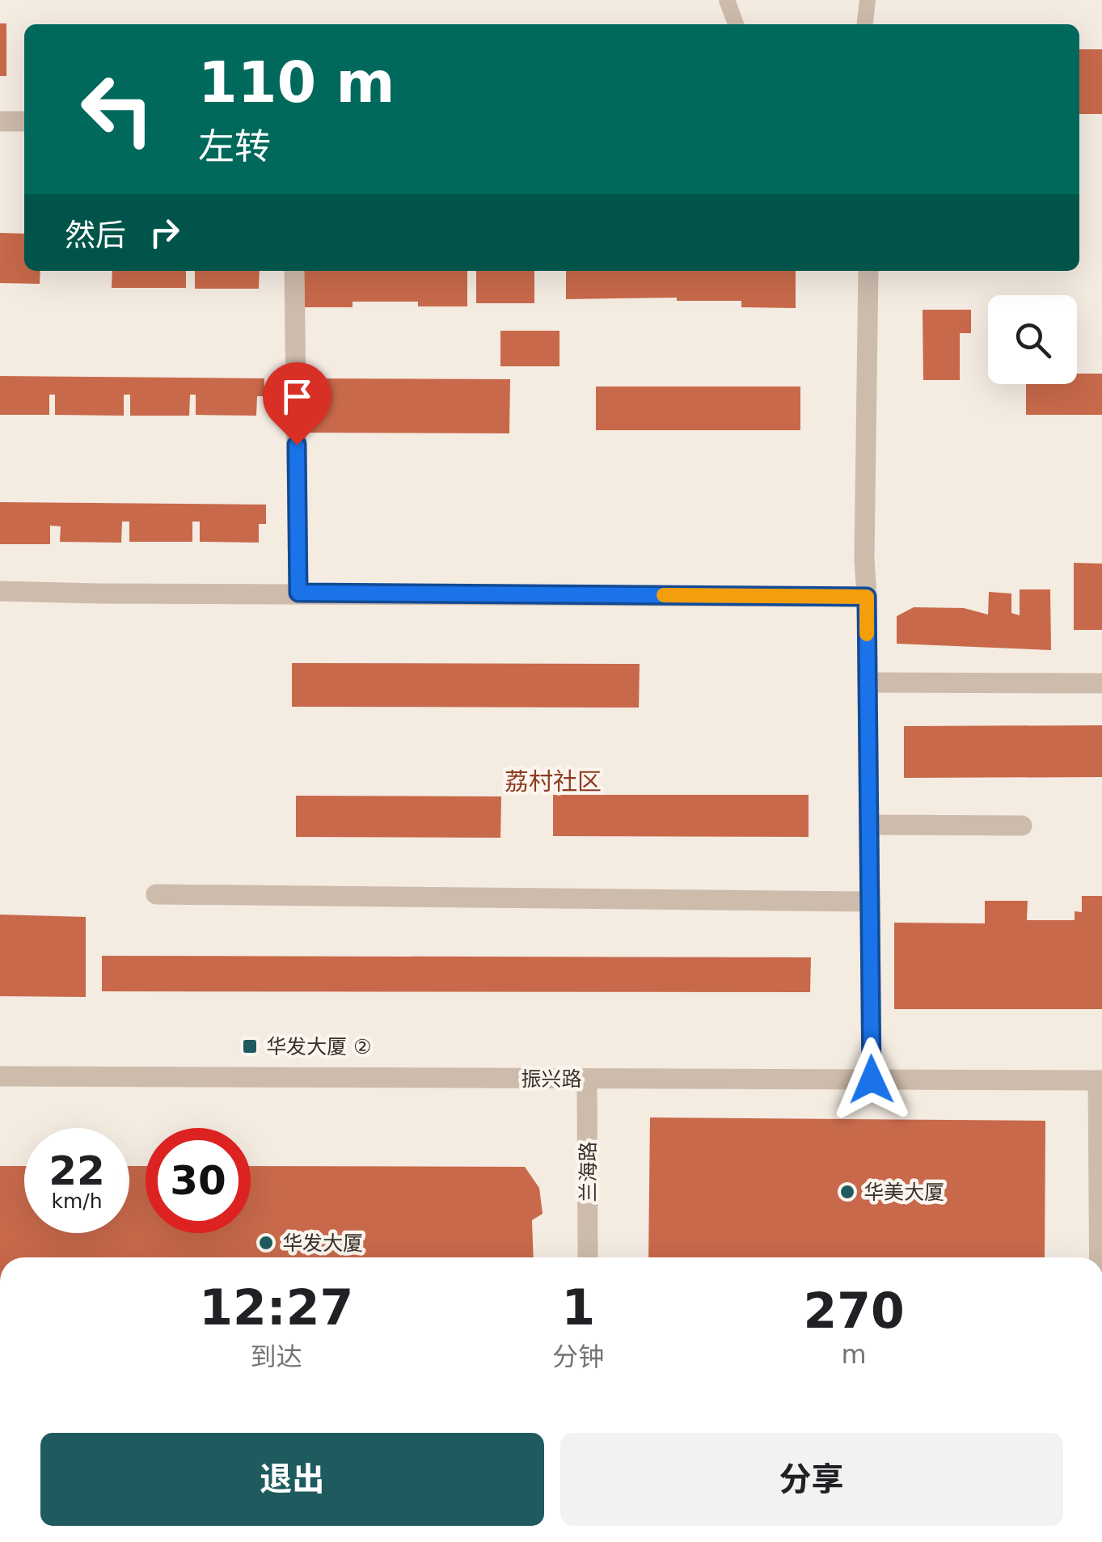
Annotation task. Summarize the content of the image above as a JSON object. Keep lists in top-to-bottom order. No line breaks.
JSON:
{"streets":{"street":["振兴路","兰海路"]},"crossings":[["振兴路","兰海路"]],"districts":["荔村社区"],"places":{"transit":["华发大厦 ②"],"other":["华美大厦","华发大厦"]},"page":{"turn":["110 m","左转"],"then":"然后","speed":"22 km/h","limit":"30","eta":["12:27","到达","1","分钟","270","m"],"buttons":["退出","分享"]}}
